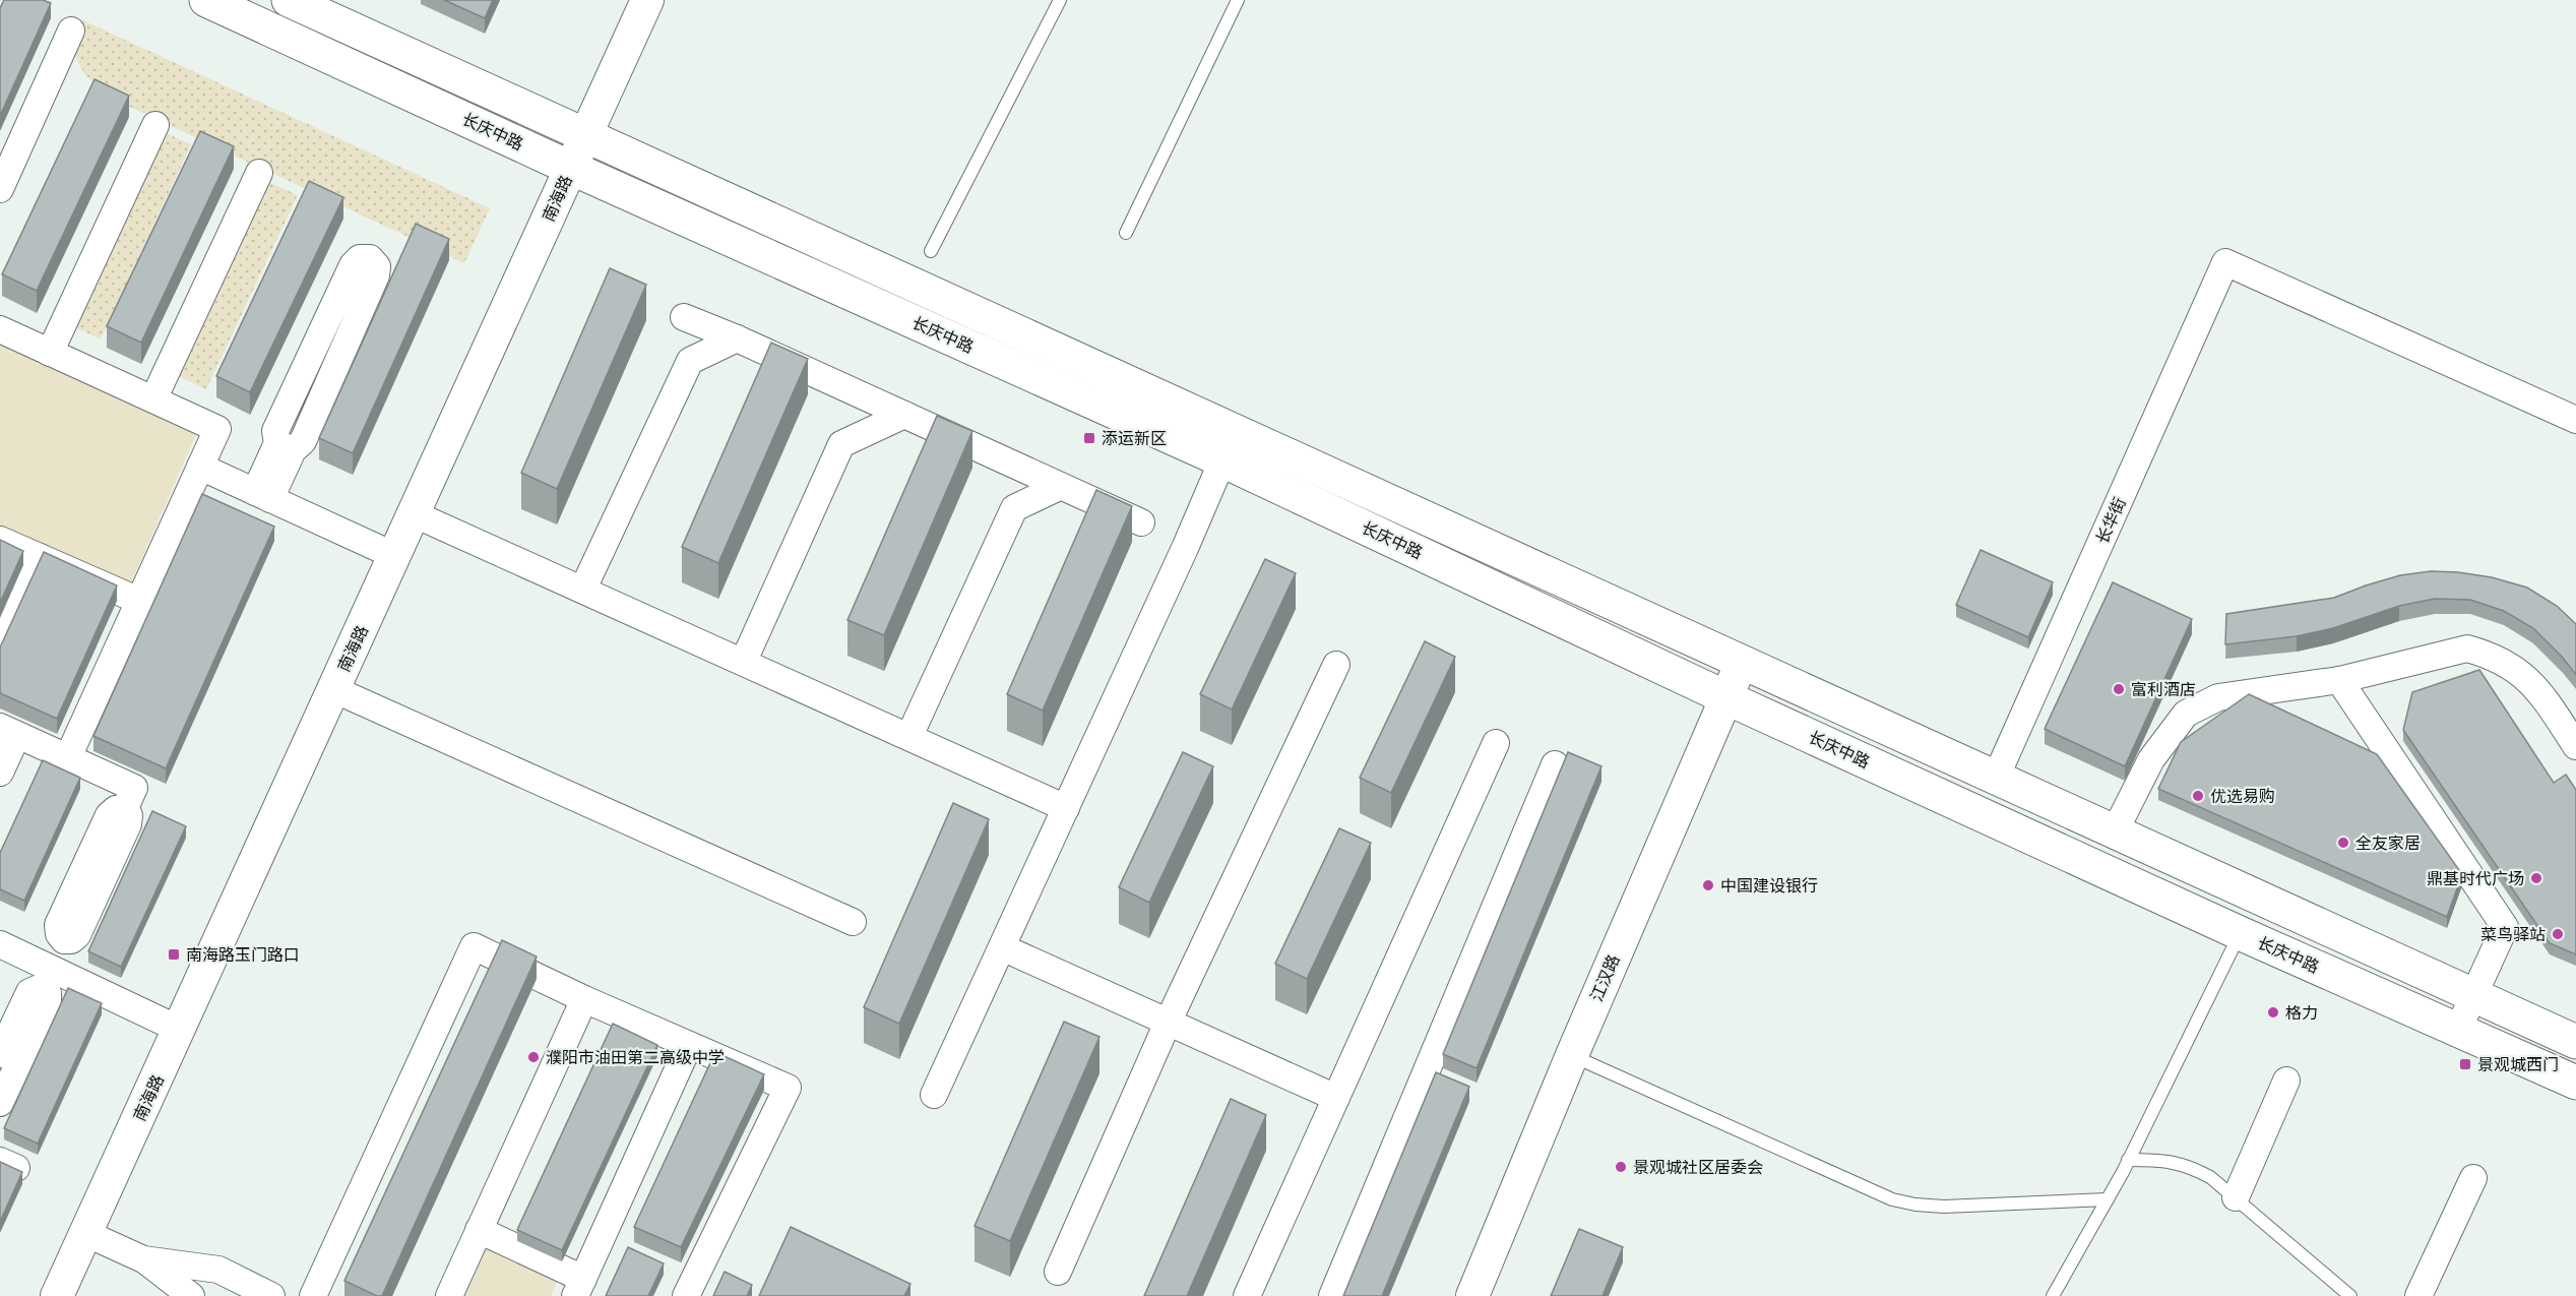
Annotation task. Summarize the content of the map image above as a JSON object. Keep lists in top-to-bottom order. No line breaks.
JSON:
{"streets":{"main road":["长庆中路"],"street":["南海路","长华街","江汉路"]},"crossings":[["长庆中路","南海路"],["长庆中路","长华街"],["长庆中路","江汉路"]],"places":{"transit":["添运新区","南海路玉门路口","景观城西门"],"other":["富利酒店","优选易购","全友家居","鼎基时代广场","中国建设银行","菜鸟驿站","格力","濮阳市油田第二高级中学","景观城社区居委会"]}}
